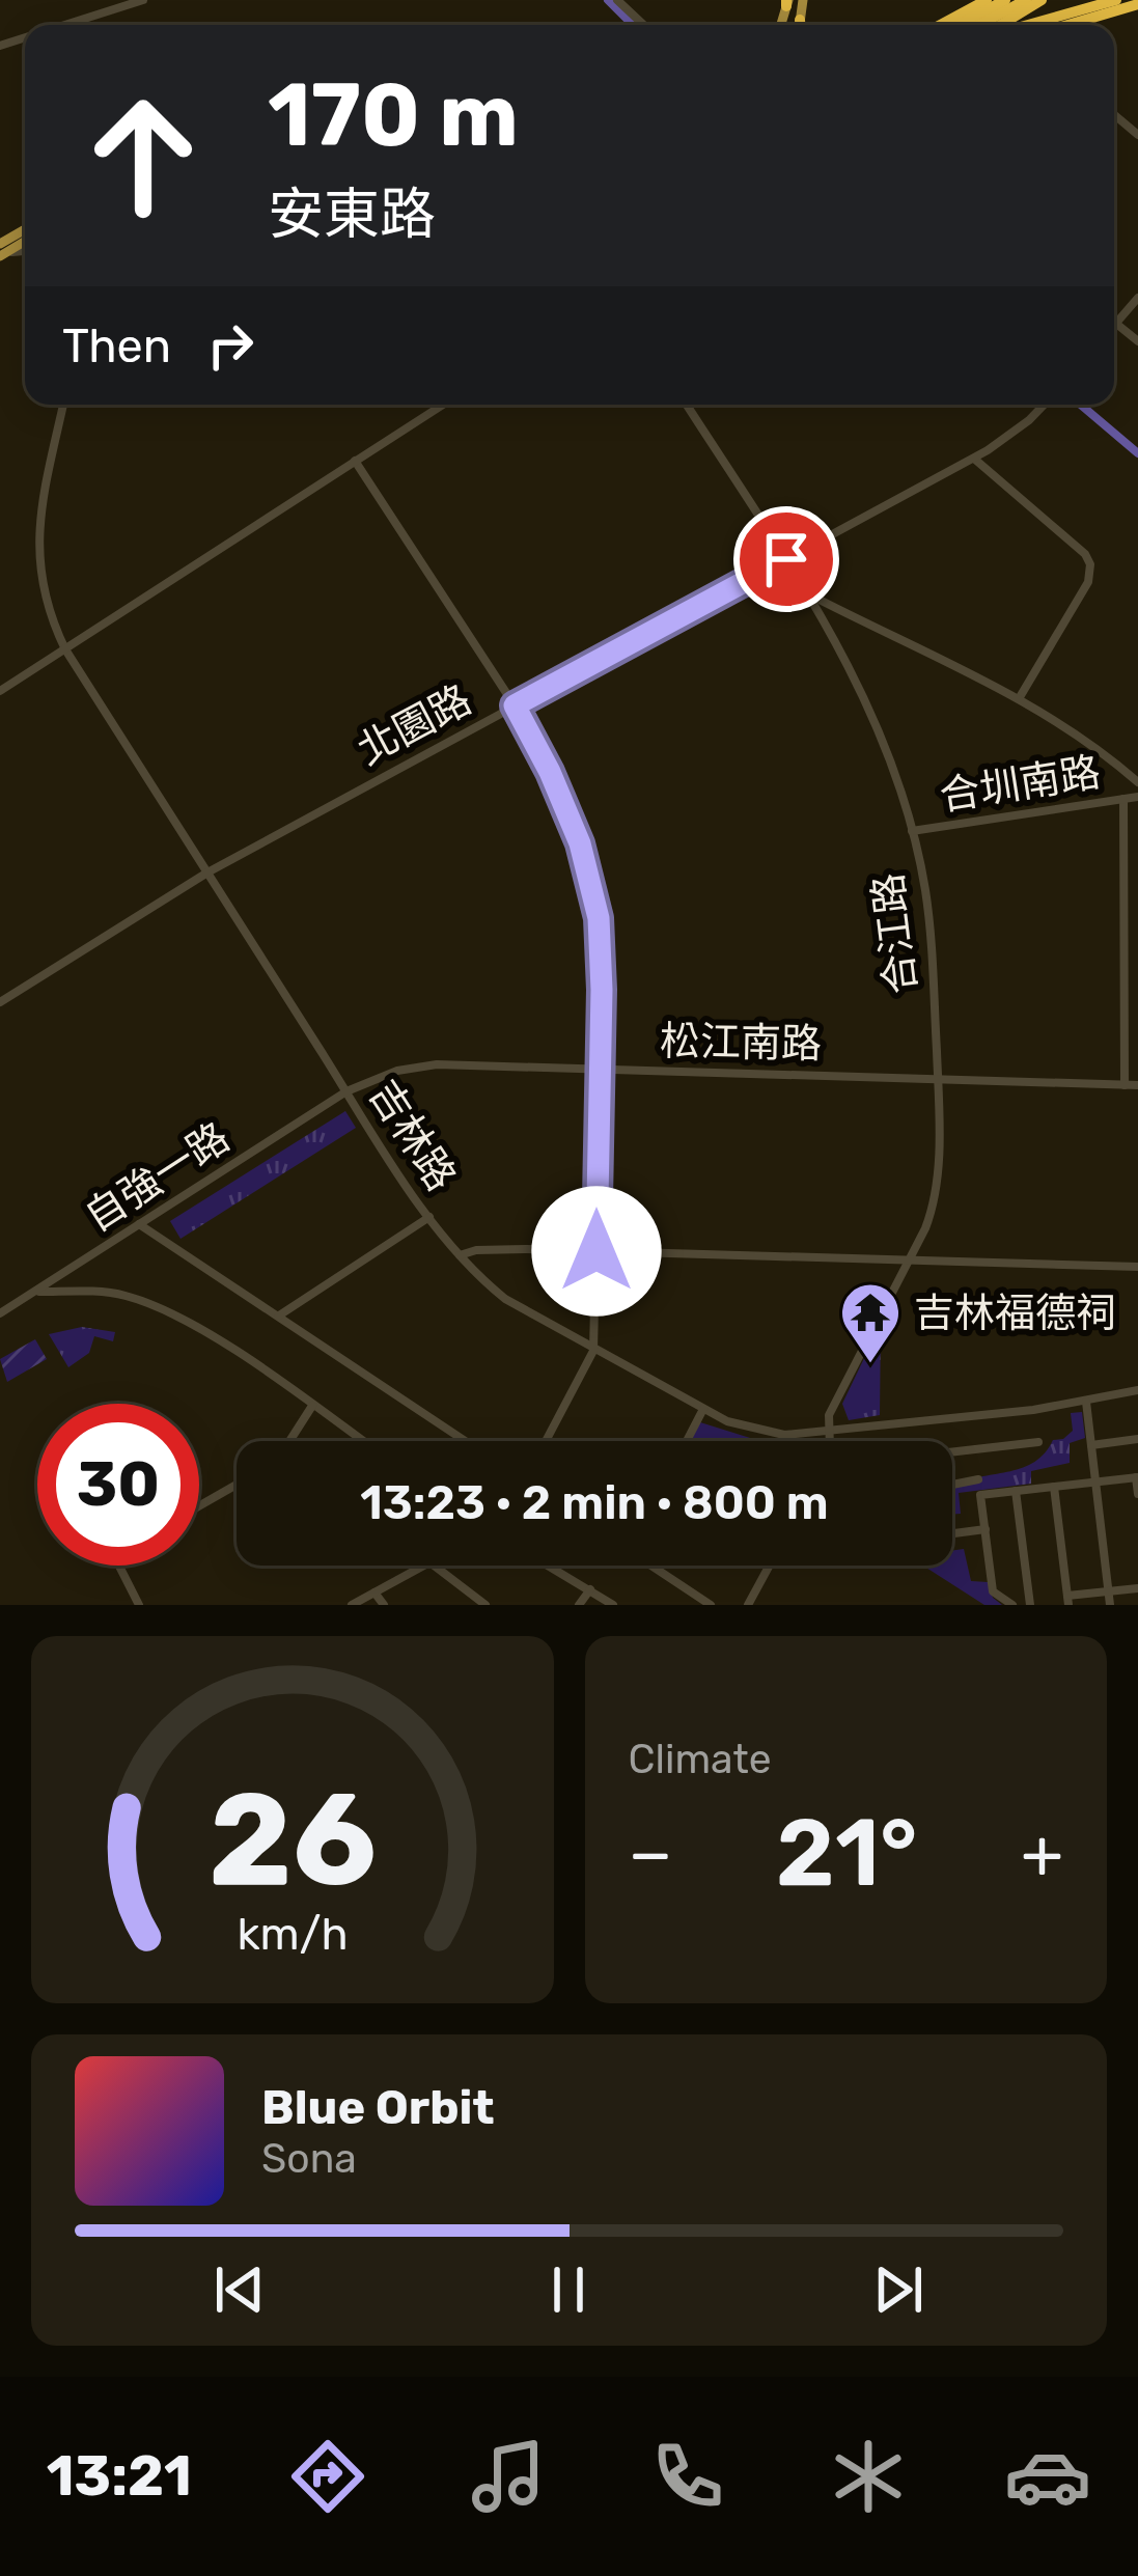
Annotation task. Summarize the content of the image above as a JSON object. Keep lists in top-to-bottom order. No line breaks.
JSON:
{"streets":{"street":["北園路","合圳南路","合江路","松江南路","吉林路","自強一路"]},"crossings":[["北園路","合江路"],["北園路","吉林路"],["合圳南路","合江路"],["合江路","松江南路"],["合江路","吉林路"],["松江南路","吉林路"],["松江南路","自強一路"],["吉林路","自強一路"]],"places":{"temple":["吉林福德祠"]},"page":{"turn":["170 m","安東路"],"then":"Then","limit":"30","trip":"13:23 · 2 min · 800 m","tile":"Climate","heat":["−","21°","+"],"song":["Blue Orbit","Sona"],"tabs":"13:21","gauge":["26","km/h"]}}
